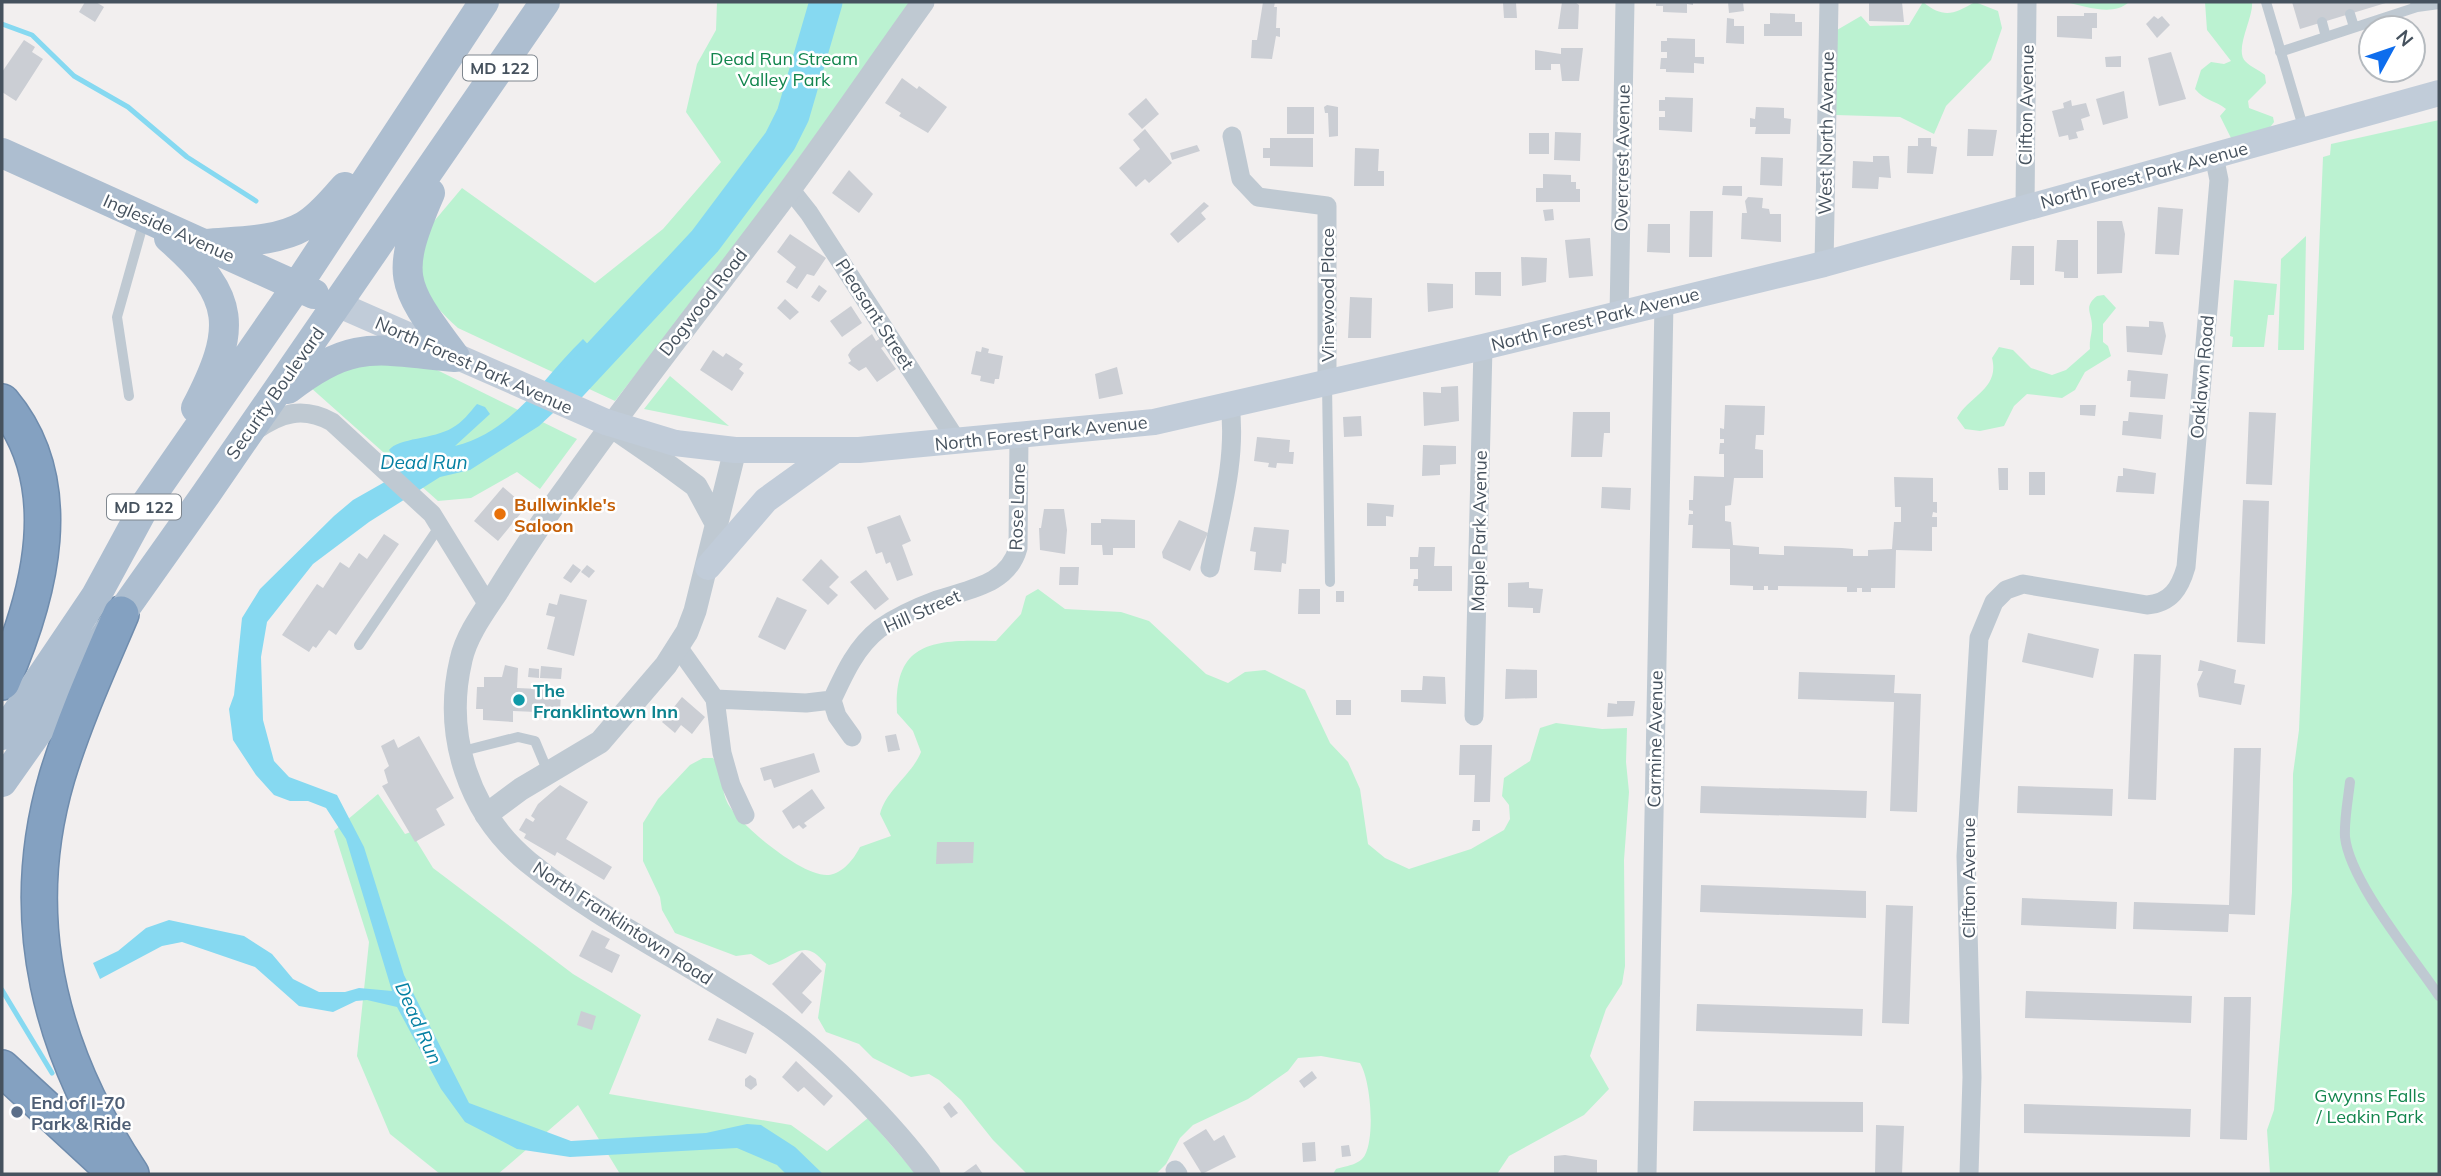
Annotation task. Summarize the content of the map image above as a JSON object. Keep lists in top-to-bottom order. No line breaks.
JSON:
{"streets":{"main road":["MD 122","North Forest Park Avenue","Ingleside Avenue","Security Boulevard"],"street":["Clifton Avenue","West North Avenue","Overcrest Avenue","Vinewood Place","Dogwood Road","Pleasant Street","Oaklawn Road","Rose Lane","Maple Park Avenue","Hill Street","Carmine Avenue","North Franklintown Road"]},"crossings":[["MD 122","Ingleside Avenue"],["Clifton Avenue","North Forest Park Avenue"],["Clifton Avenue","Oaklawn Road"],["West North Avenue","North Forest Park Avenue"],["Overcrest Avenue","North Forest Park Avenue"],["North Forest Park Avenue","Ingleside Avenue"],["North Forest Park Avenue","Vinewood Place"],["North Forest Park Avenue","Pleasant Street"],["North Forest Park Avenue","Oaklawn Road"],["North Forest Park Avenue","Security Boulevard"],["North Forest Park Avenue","Rose Lane"],["North Forest Park Avenue","Maple Park Avenue"],["North Forest Park Avenue","Carmine Avenue"],["Ingleside Avenue","Security Boulevard"],["Dogwood Road","Pleasant Street"],["Dogwood Road","North Franklintown Road"],["Rose Lane","Hill Street"]],"water":["Dead Run"],"parks":["Dead Run Stream Valley Park","Gwynns Falls / Leakin Park"],"places":["Bullwinkle's Saloon","The Franklintown Inn","End of I-70 Park & Ride"],"north":"top right"}
